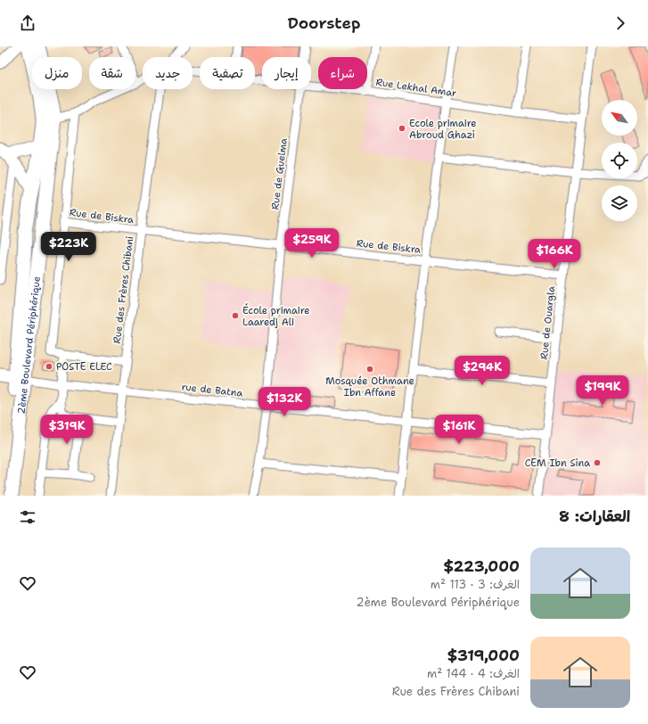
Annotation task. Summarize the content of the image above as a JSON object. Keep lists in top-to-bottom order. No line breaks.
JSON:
{"streets":{"main road":["2ème Boulevard Périphérique"],"street":["Rue Lekhal Amar","Rue de Guelma","Rue de Biskra","Rue des Frères Chibani","Rue de Ouargla","rue de Batna"]},"crossings":[["Rue Lekhal Amar","Rue de Ouargla"],["Rue de Guelma","Rue de Biskra"],["Rue de Guelma","rue de Batna"],["Rue de Biskra","Rue des Frères Chibani"],["Rue de Biskra","Rue de Ouargla"],["Rue des Frères Chibani","rue de Batna"],["Rue de Ouargla","rue de Batna"],["2ème Boulevard Périphérique","rue de Batna"]],"places":["Ecole primaire Abroud Ghazi","École primaire Laaredj Ali","POSTE ELEC","Mosquée Othmane Ibn Affane","CEM Ibn Sina"],"north":"top left","page":{"header":"Doorstep","chip":["شراء","إيجار","تصفية","جديد","شقة","منزل"],"price":["$259K","$223K","$166K","$294K","$199K","$132K","$319K","$161K"],"heading":"العقارات: 8","list":[{"name":"$223,000","note":"الغرف: 3 · 113 m² · 2ème Boulevard Périphérique"},{"name":"$319,000","note":"الغرف: 4 · 144 m² · Rue des Frères Chibani"}]}}
